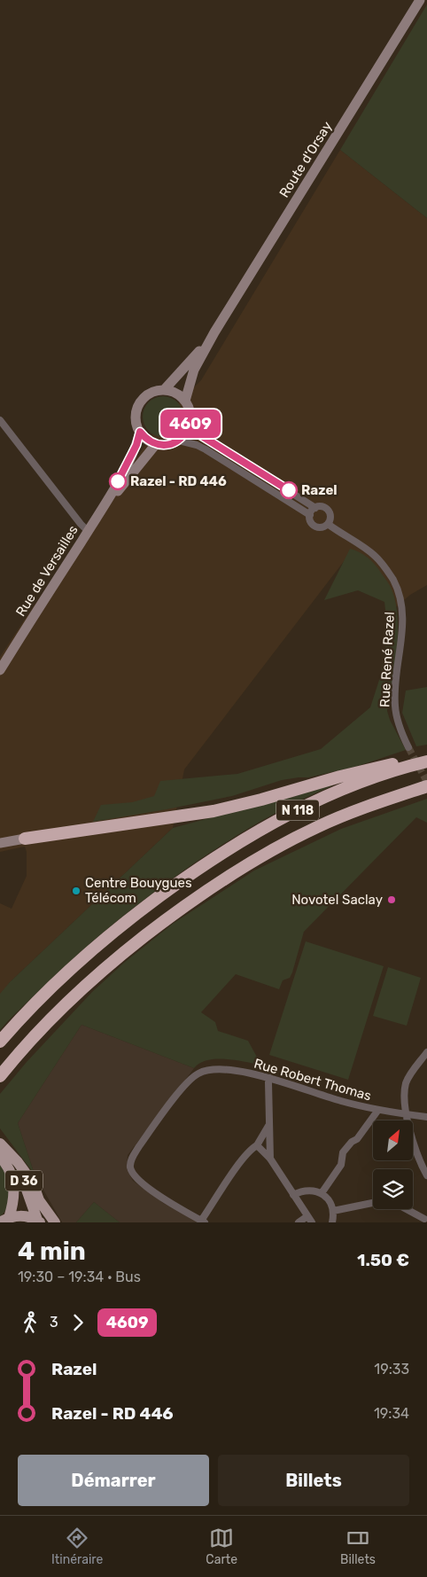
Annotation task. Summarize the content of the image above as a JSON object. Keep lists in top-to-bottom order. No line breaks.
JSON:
{"streets":{"highway":["N 118"],"main road":["Route d'Orsay","Rue de Versailles","D 36"],"street":["Rue René Razel","Rue Robert Thomas"]},"crossings":[["Route d'Orsay","Rue de Versailles"],["Route d'Orsay","Rue René Razel"],["Rue de Versailles","Rue René Razel"]],"places":["Razel - RD 446","Razel","Centre Bouygues Télécom","Novotel Saclay"],"lines":["bus line 4609"],"north":"top right","page":{"on_map":"4609","heading":["4 min","19:30 – 19:34 · Bus","1.50 €"],"legs":["3","4609"],"list":[{"name":"Razel","value":"19:33"},{"name":"Razel - RD 446","value":"19:34"}],"buttons":["Démarrer","Billets"],"tabs":["Itinéraire","Carte","Billets"]}}
